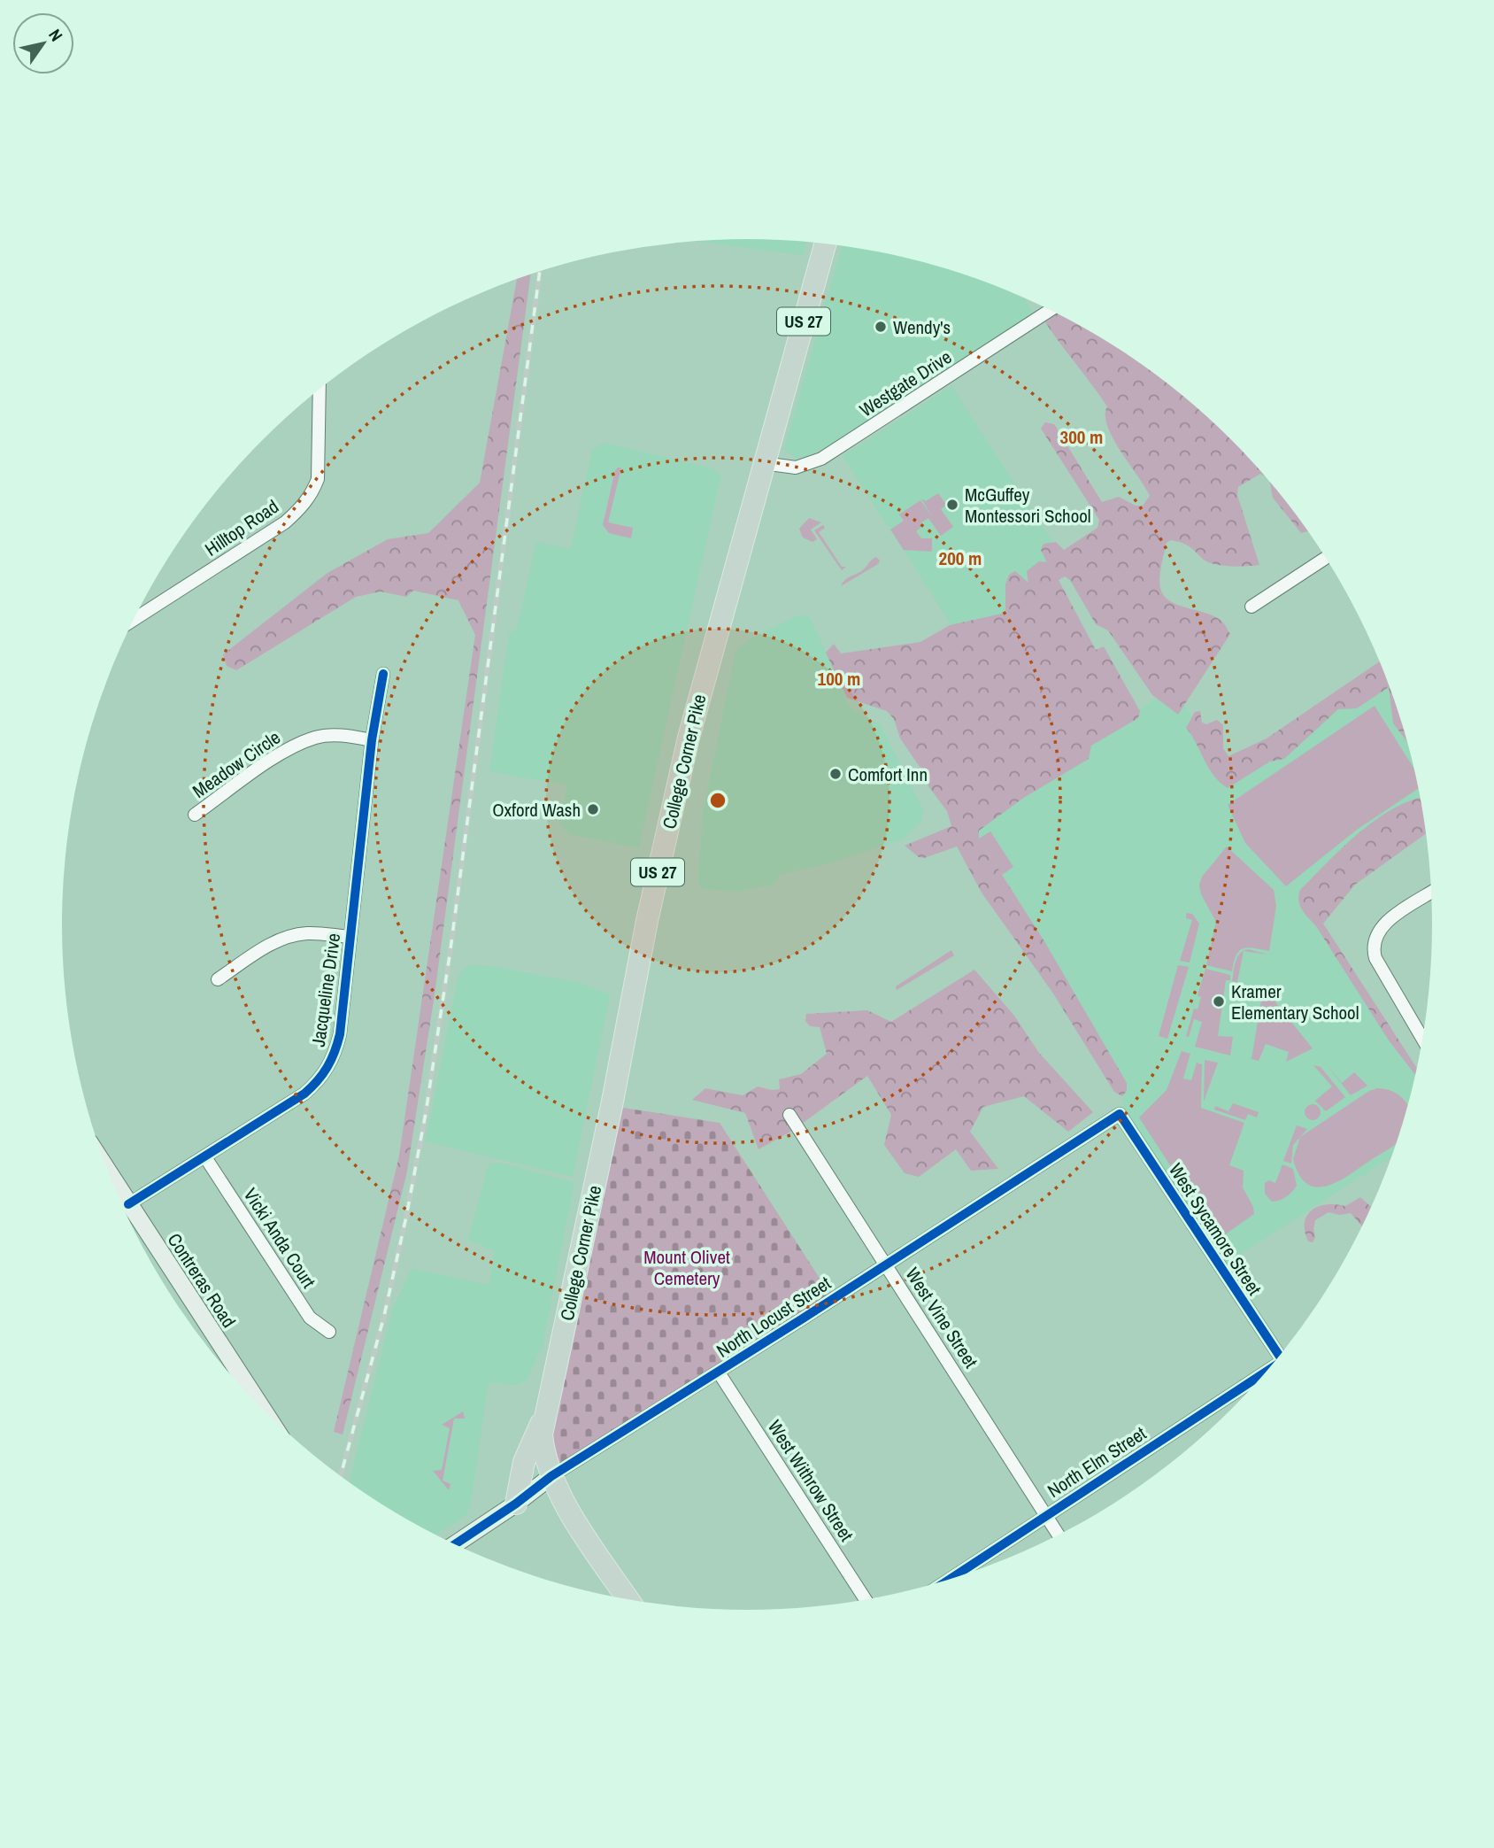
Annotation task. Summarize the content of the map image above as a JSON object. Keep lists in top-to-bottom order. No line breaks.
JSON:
{"streets":{"highway":["US 27","College Corner Pike"],"street":["Westgate Drive","Hilltop Road","Meadow Circle","Jacqueline Drive","West Sycamore Street","Vicki Anda Court","Contreras Road","North Locust Street","West Vine Street","North Elm Street","West Withrow Street"]},"crossings":[["US 27","College Corner Pike"],["US 27","North Locust Street"],["Westgate Drive","College Corner Pike"],["College Corner Pike","North Locust Street"],["Meadow Circle","Jacqueline Drive"],["Jacqueline Drive","Vicki Anda Court"],["Jacqueline Drive","Contreras Road"],["West Sycamore Street","North Locust Street"],["North Locust Street","West Vine Street"],["North Locust Street","West Withrow Street"],["West Vine Street","North Elm Street"]],"parks":["Mount Olivet Cemetery"],"places":["Wendy's","McGuffey Montessori School","Comfort Inn","Oxford Wash","Kramer Elementary School"],"north":"top right","rings":["300 m","200 m","100 m"]}
